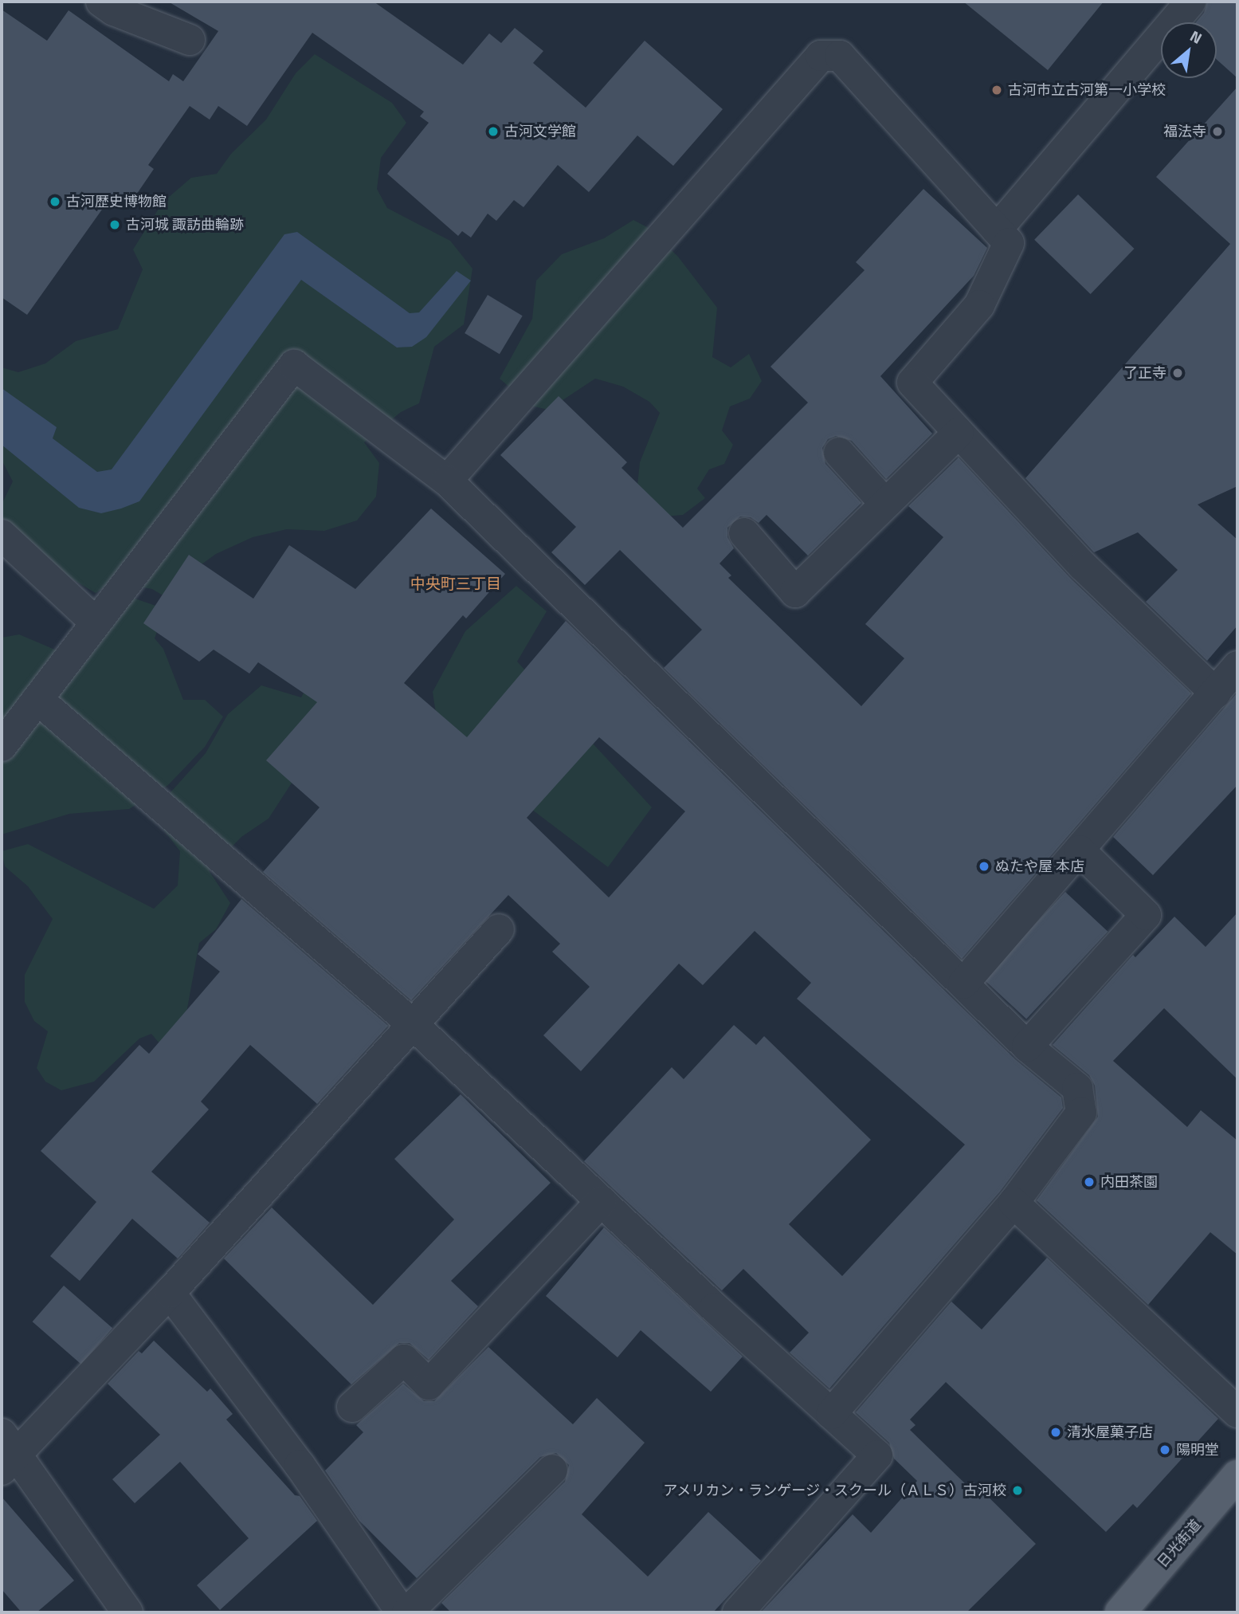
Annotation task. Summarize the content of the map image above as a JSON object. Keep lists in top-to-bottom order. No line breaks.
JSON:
{"streets":{"main road":["日光街道"]},"districts":["中央町三丁目"],"places":["古河市立古河第一小学校","古河文学館","福法寺","古河歴史博物館","古河城 諏訪曲輪跡","了正寺","ぬたや屋 本店","内田茶園","清水屋菓子店","陽明堂","アメリカン・ランゲージ・スクール（ＡＬＳ）古河校"],"north":"top right"}
